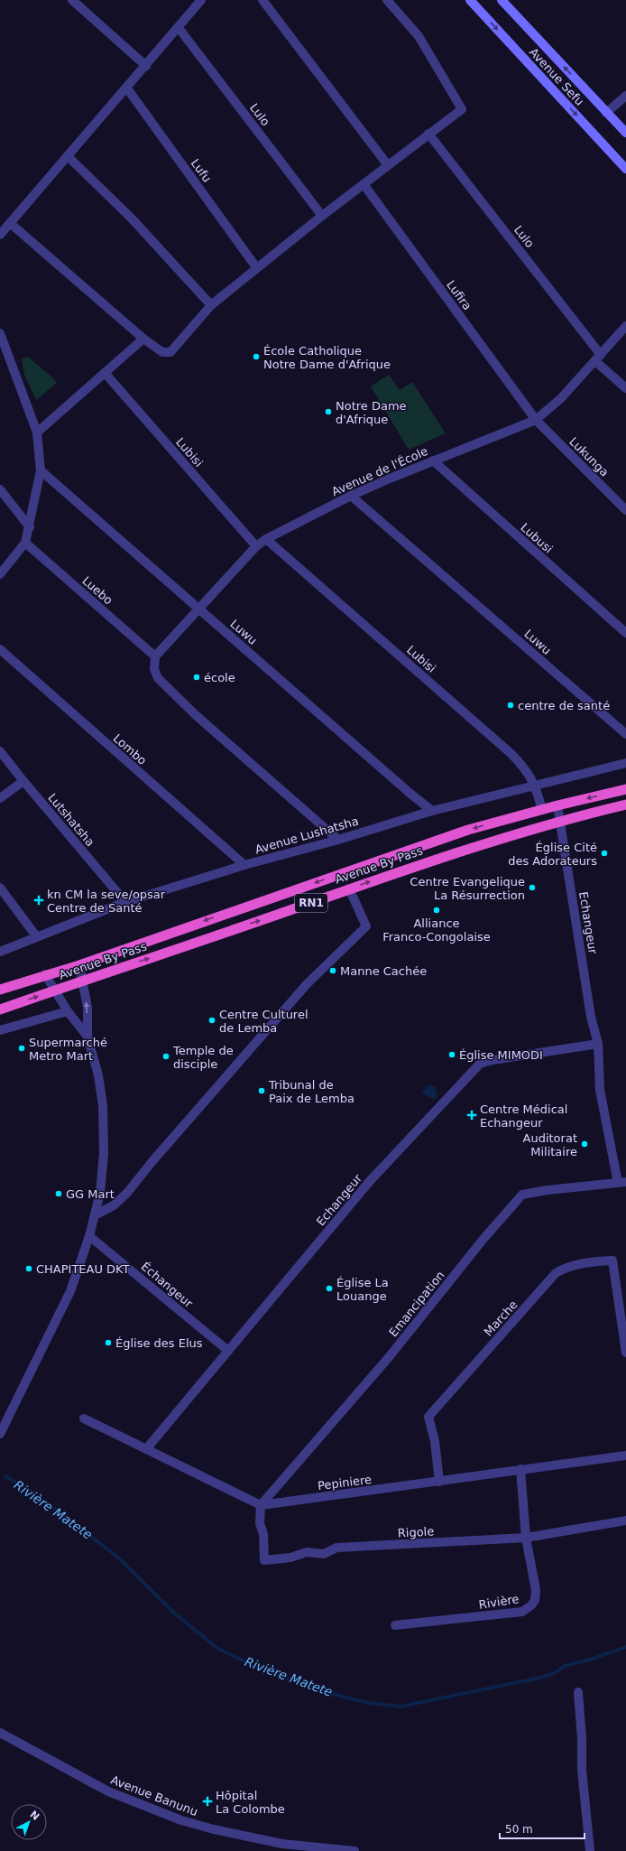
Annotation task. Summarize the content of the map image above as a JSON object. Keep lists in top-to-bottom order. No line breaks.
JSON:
{"streets":{"highway":["Avenue By Pass","RN1"],"main road":["Avenue Sefu"],"street":["Lulo","Lufu","Lufira","Lubisi","Lukunga","Avenue de l'École","Lubusi","Luebo","Luwu","Lombo","Lutshatsha","Avenue Lushatsha","Echangeur","Échangeur","Emancipation","Marche","Pepiniere","Rigole","Rivière","Avenue Banunu"]},"crossings":[["Lulo","Avenue de l'École"],["Lufira","Lukunga"],["Lufira","Avenue de l'École"],["Lubisi","Avenue de l'École"],["Lubisi","Avenue Lushatsha"],["Lubisi","Avenue By Pass"],["Lukunga","Avenue de l'École"],["Avenue de l'École","Lubusi"],["Avenue de l'École","Luebo"],["Avenue de l'École","Luwu"],["Luwu","Avenue Lushatsha"],["Lombo","Avenue Lushatsha"],["Lutshatsha","Avenue Lushatsha"],["Avenue By Pass","Echangeur"],["Echangeur","Échangeur"],["Echangeur","Emancipation"],["Emancipation","Pepiniere"],["Emancipation","Rigole"],["Marche","Pepiniere"],["Pepiniere","Rigole"],["Pepiniere","Rivière"],["Rigole","Rivière"]],"water":["Rivière Matete"],"places":{"other":["École Catholique Notre Dame d'Afrique","Notre Dame d'Afrique","école","centre de santé","Église Cité des Adorateurs","Centre Evangelique La Résurrection","Alliance Franco-Congolaise","Manne Cachée","Centre Culturel de Lemba","Supermarché Metro Mart","Église MIMODI","Temple de disciple","Tribunal de Paix de Lemba","Auditorat Militaire","GG Mart","CHAPITEAU DKT","Église La Louange","Église des Elus"],"health":["kn CM la seve/opsar Centre de Santé","Centre Médical Echangeur","Hôpital La Colombe"]},"scale_bar":"50 m","north":"top right"}
